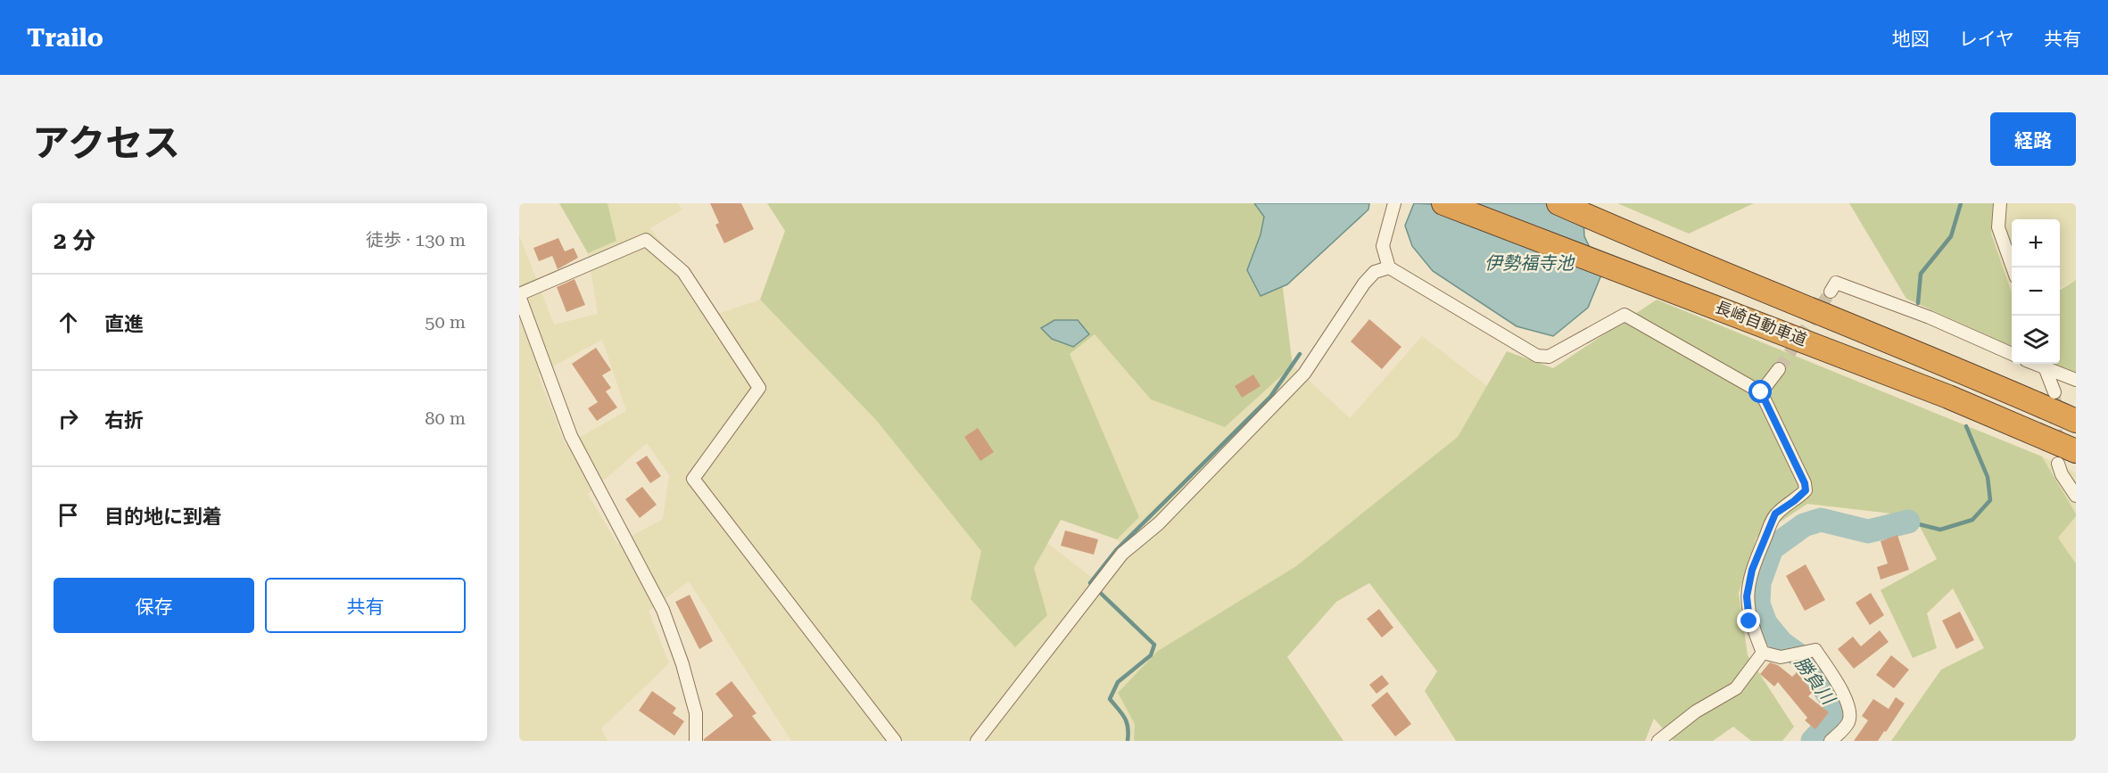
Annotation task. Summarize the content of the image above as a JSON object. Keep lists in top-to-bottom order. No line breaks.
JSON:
{"streets":{"highway":["長崎自動車道"]},"water":["伊勢福寺池","勝負川"],"page":{"header":"Trailo","nav":["地図","レイヤ","共有"],"title":"アクセス","buttons":["経路",["保存","共有"]],"heading":["2 分","徒歩 · 130 m"],"map_buttons":["+","−"],"list":[["直進","50 m"],["右折","80 m"],"目的地に到着"]}}
